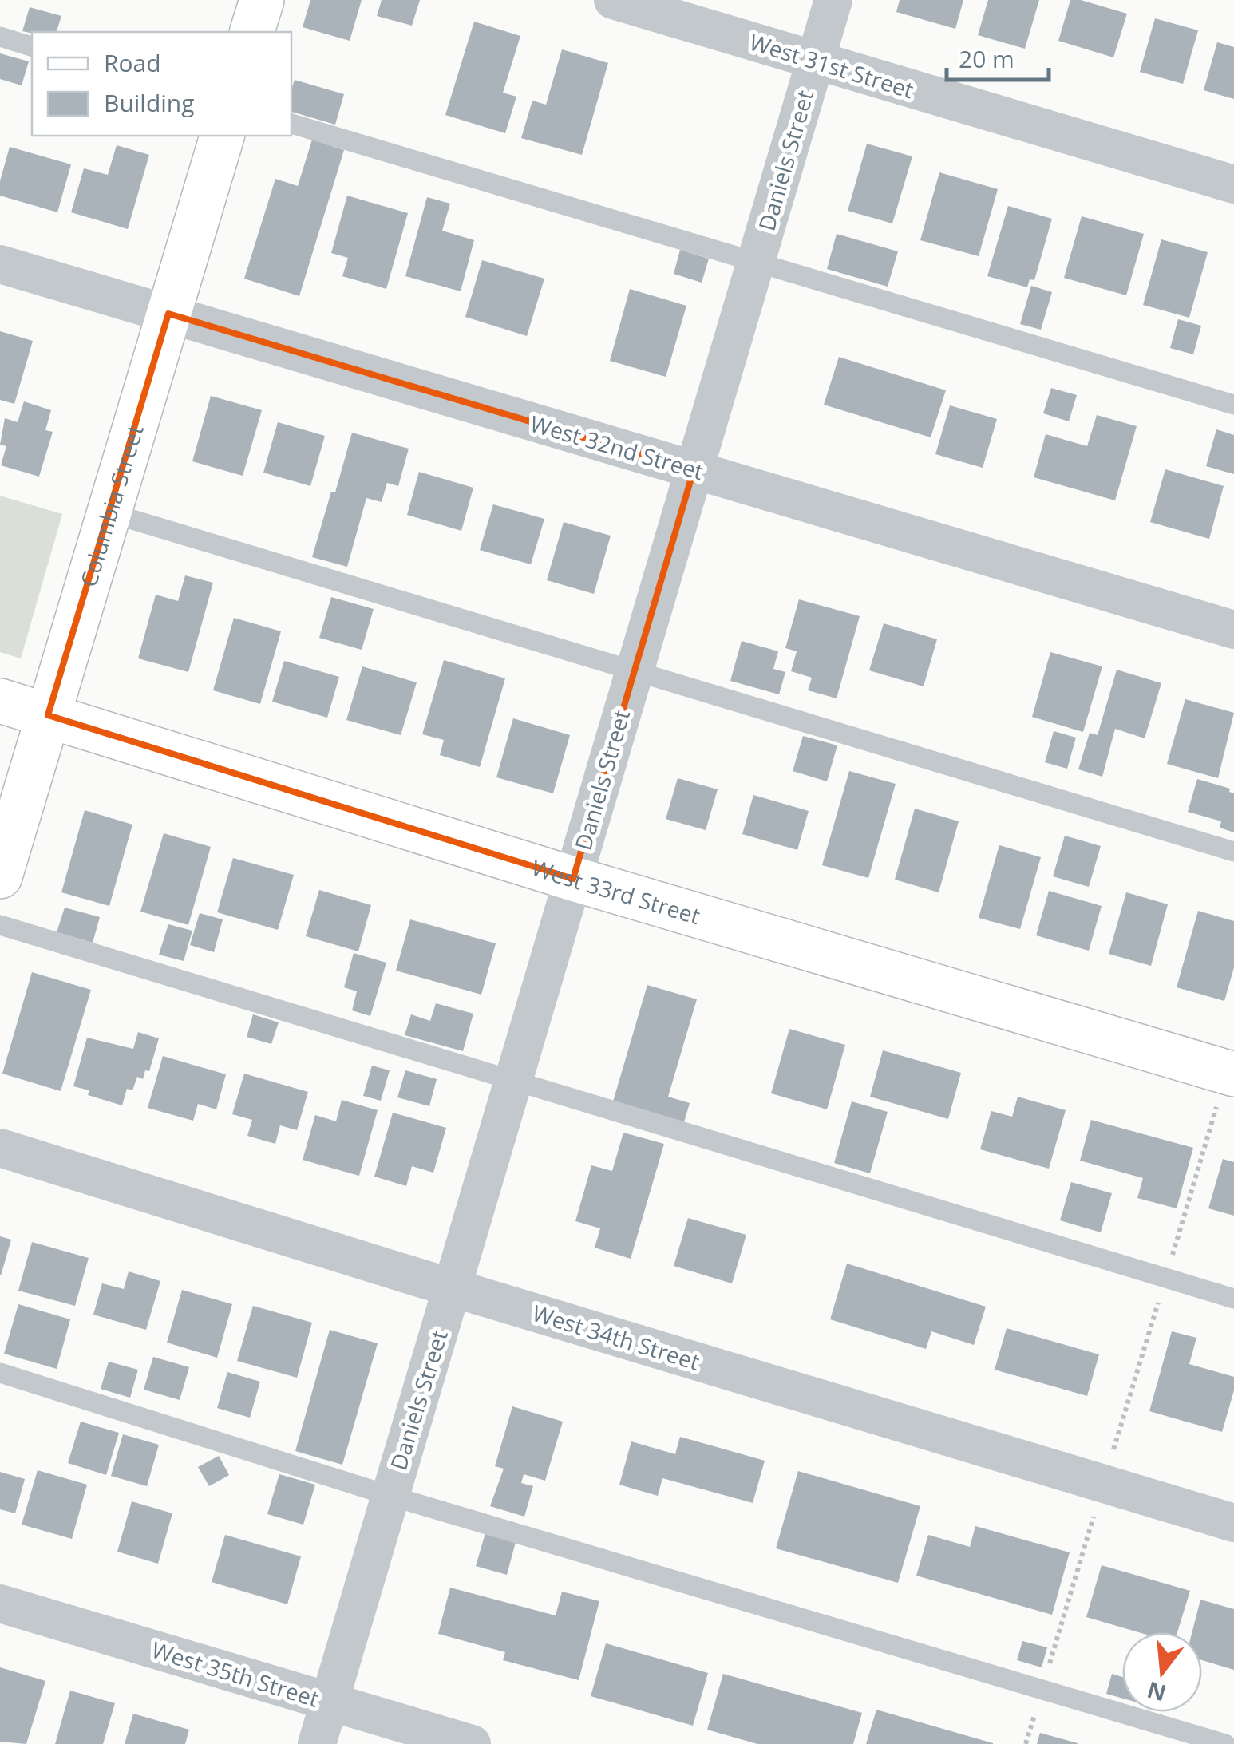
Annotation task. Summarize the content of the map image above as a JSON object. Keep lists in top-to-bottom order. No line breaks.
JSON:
{"streets":{"street":["West 31st Street","Daniels Street","West 32nd Street","Columbia Street","West 33rd Street","West 34th Street","West 35th Street"]},"crossings":[["West 31st Street","Daniels Street"],["Daniels Street","West 32nd Street"],["Daniels Street","West 33rd Street"],["Daniels Street","West 34th Street"],["Daniels Street","West 35th Street"],["West 32nd Street","Columbia Street"],["Columbia Street","West 33rd Street"]],"legend":["Road","Building"],"scale_bar":"20 m","north":"bottom"}
